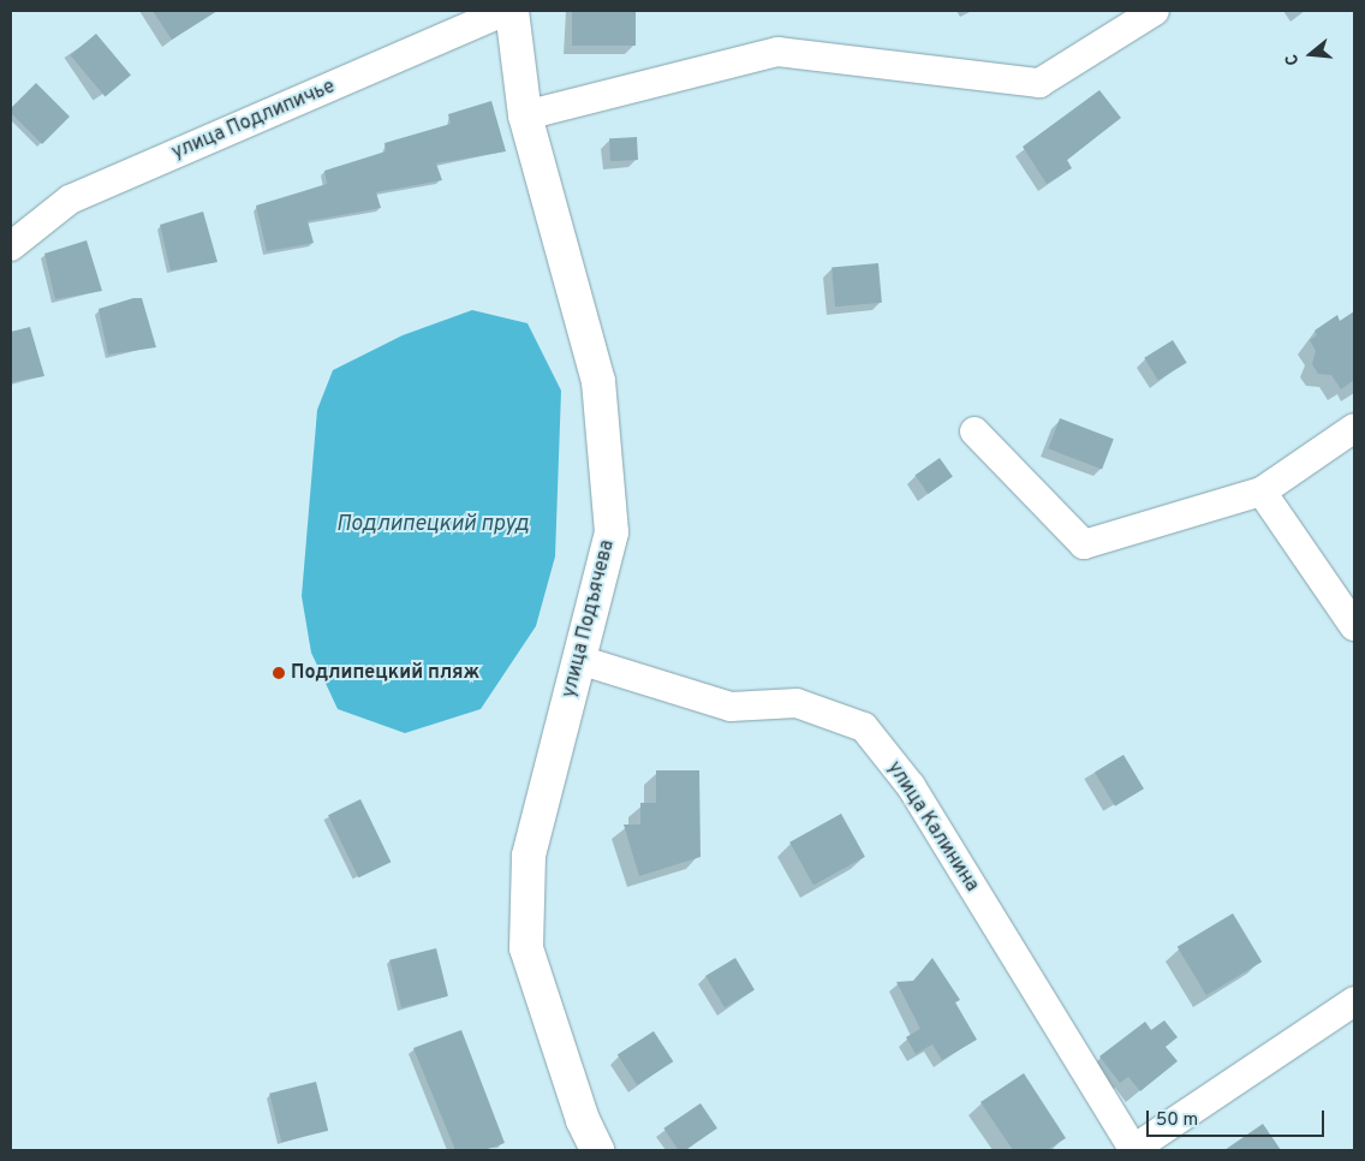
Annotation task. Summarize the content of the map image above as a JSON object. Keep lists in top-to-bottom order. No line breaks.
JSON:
{"streets":{"main road":["улица Подъячева"],"street":["улица Подлипичье","улица Калинина"]},"crossings":[["улица Подъячева","улица Калинина"]],"water":["Подлипецкий пруд"],"places":["Подлипецкий пляж"],"scale_bar":"50 m","north":"left"}
